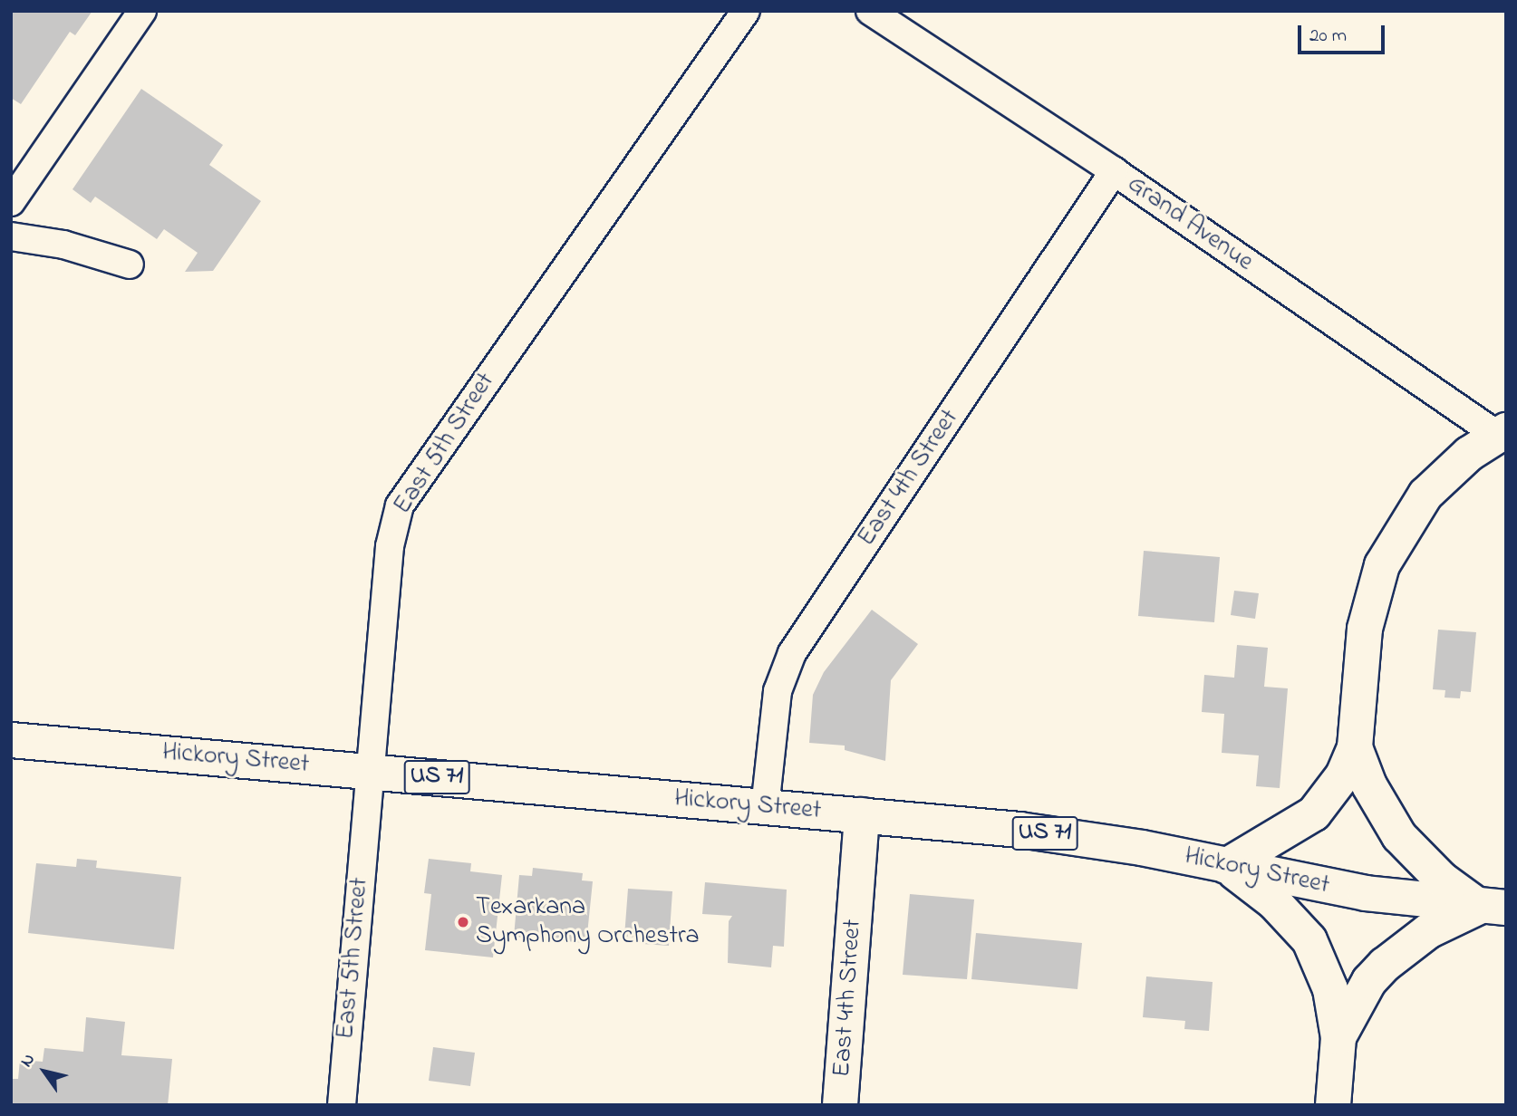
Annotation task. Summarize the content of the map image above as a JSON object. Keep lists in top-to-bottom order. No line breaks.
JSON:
{"streets":{"main road":["East 4th Street","Hickory Street","US 71"],"street":["Grand Avenue","East 5th Street"]},"crossings":[["Grand Avenue","East 4th Street"],["East 5th Street","Hickory Street"],["East 4th Street","Hickory Street"]],"places":["Texarkana Symphony Orchestra"],"scale_bar":"20 m","north":"top left"}
